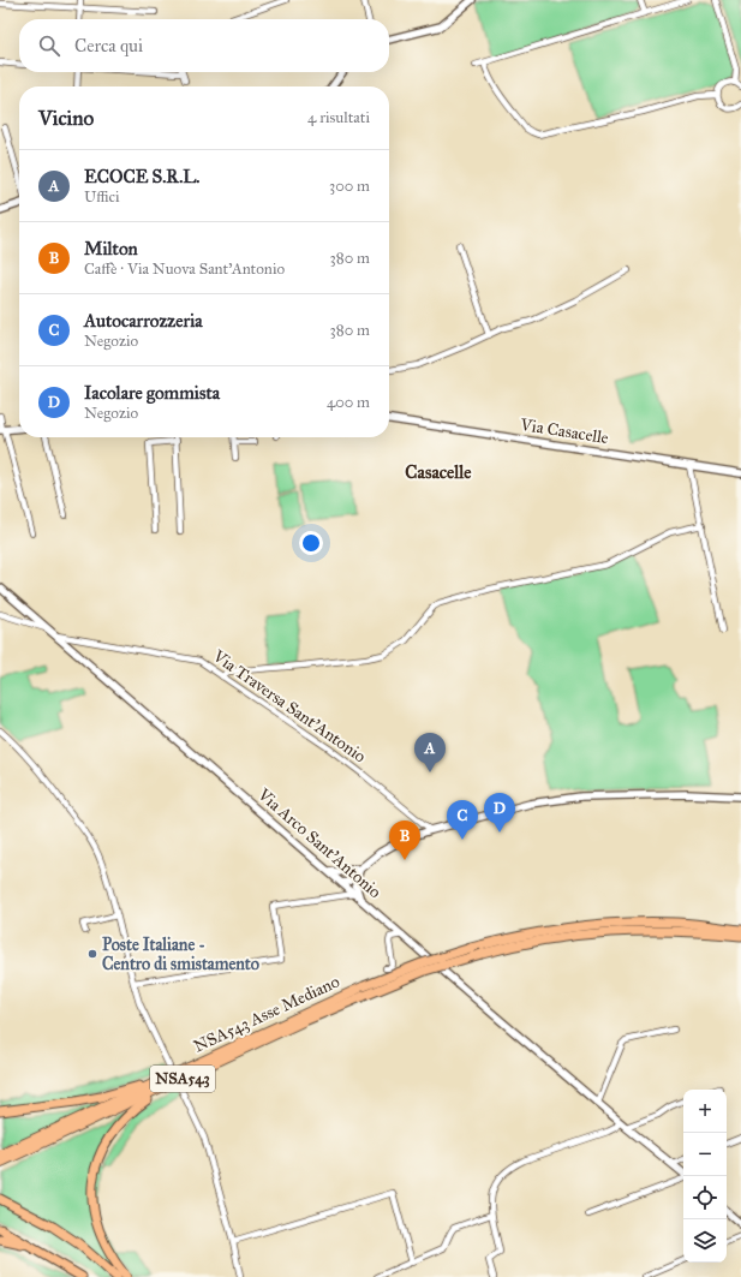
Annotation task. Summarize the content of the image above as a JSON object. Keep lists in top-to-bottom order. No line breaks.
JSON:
{"streets":{"highway":["NSA543 Asse Mediano","NSA543"],"street":["Via Casacelle","Via Traversa Sant'Antonio","Via Arco Sant'Antonio"]},"crossings":[["Via Traversa Sant'Antonio","Via Arco Sant'Antonio"],["NSA543 Asse Mediano","NSA543"]],"districts":["Casacelle"],"places":["Poste Italiane - Centro di smistamento"],"page":{"search":"Cerca qui","heading":["Vicino","4 risultati"],"list":[{"mark":"A","name":"ECOCE S.R.L.","note":"Uffici","value":"300 m"},{"mark":"B","name":"Milton","note":"Caffè · Via Nuova Sant'Antonio","value":"380 m"},{"mark":"C","name":"Autocarrozzeria","note":"Negozio","value":"380 m"},{"mark":"D","name":"Iacolare gommista","note":"Negozio","value":"400 m"}],"pins":["A","D","C","B"],"map_buttons":["+","−"]}}
